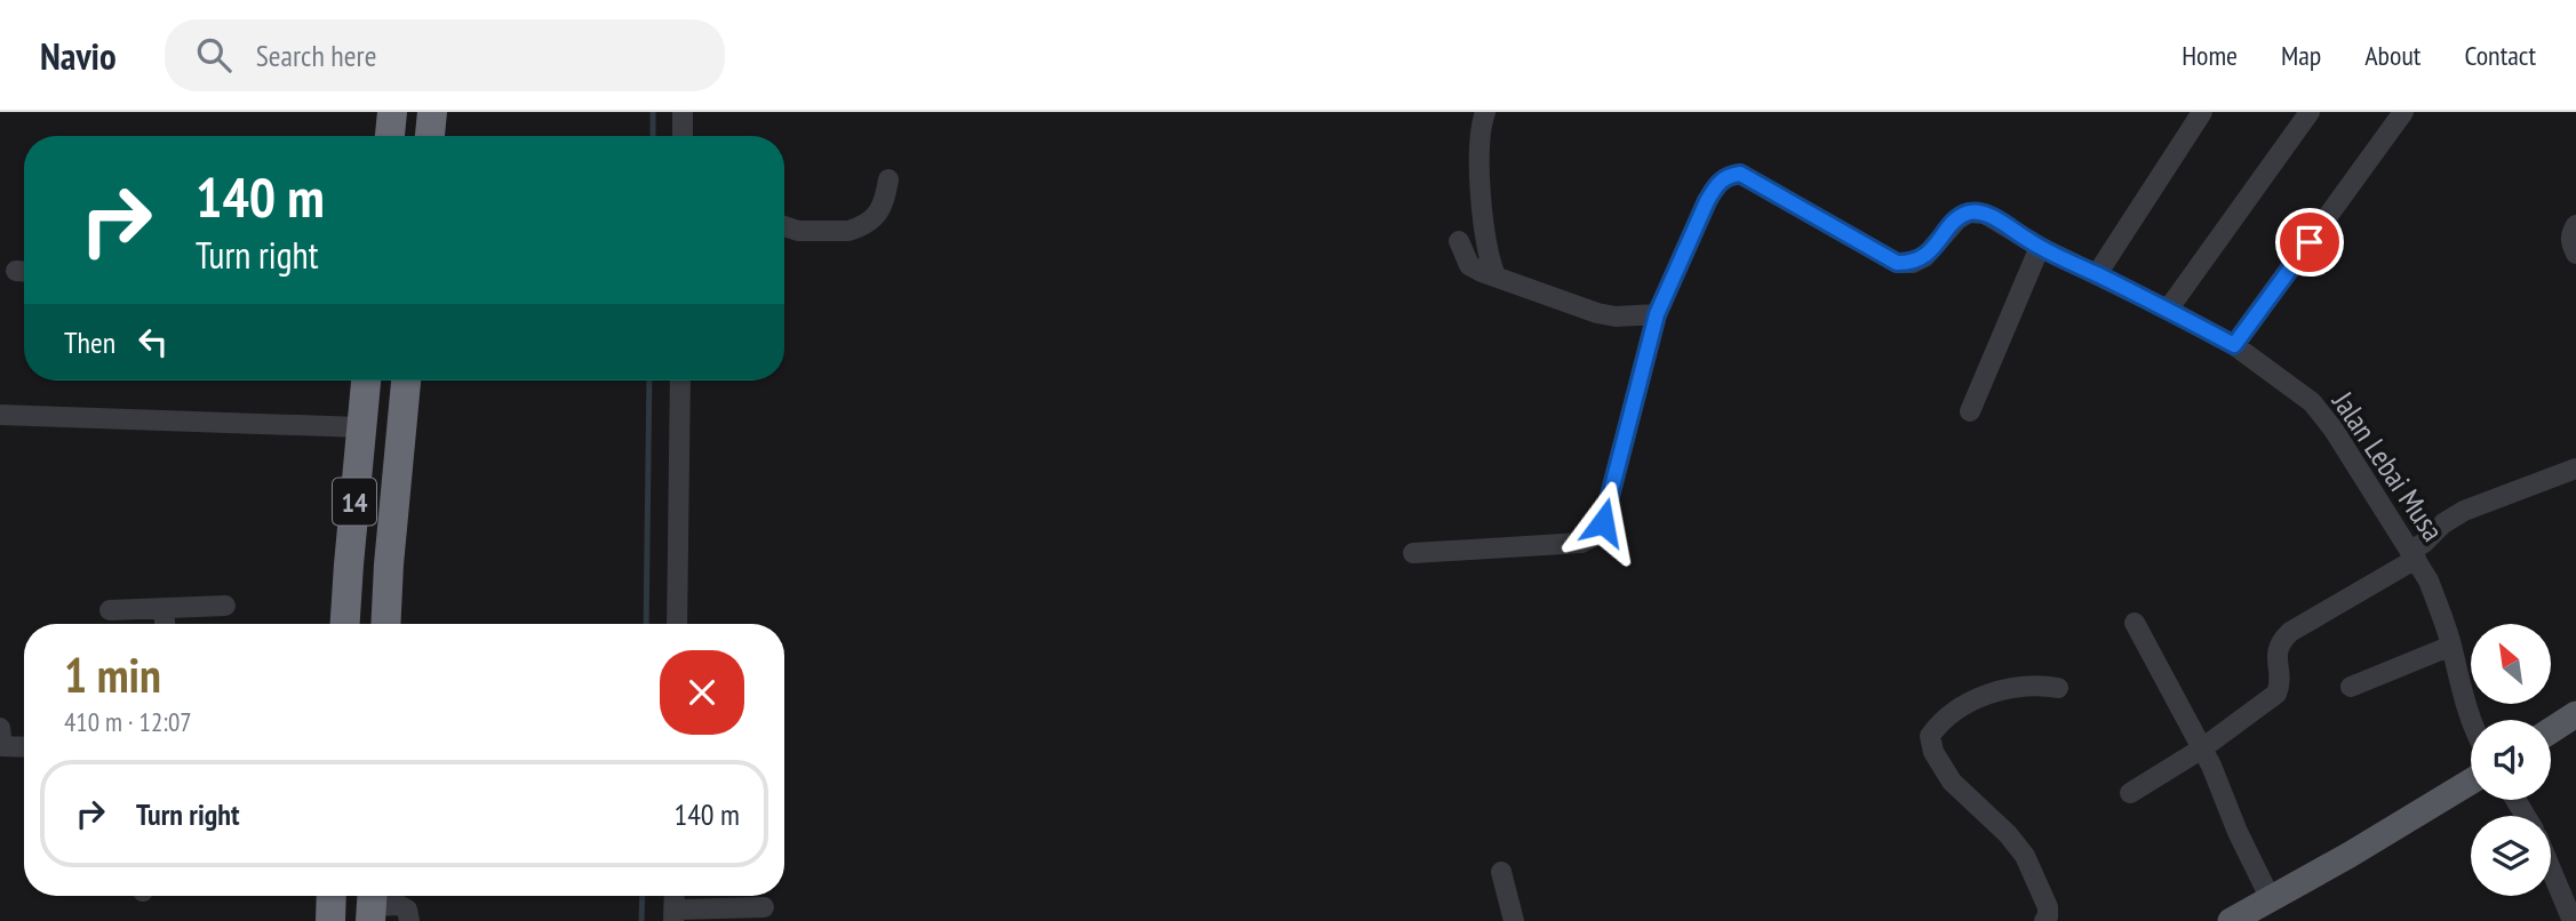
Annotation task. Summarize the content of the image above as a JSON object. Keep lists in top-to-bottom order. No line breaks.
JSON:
{"streets":{"highway":["14"],"street":["Jalan Lebai Musa"]},"north":"top left","page":{"header":"Navio","search":"Search here","nav":["Home","Map","About","Contact"],"turn":["140 m","Turn right"],"then":"Then","heading":["1 min","410 m · 12:07"],"list":[{"name":"Turn right","value":"140 m"}]}}
